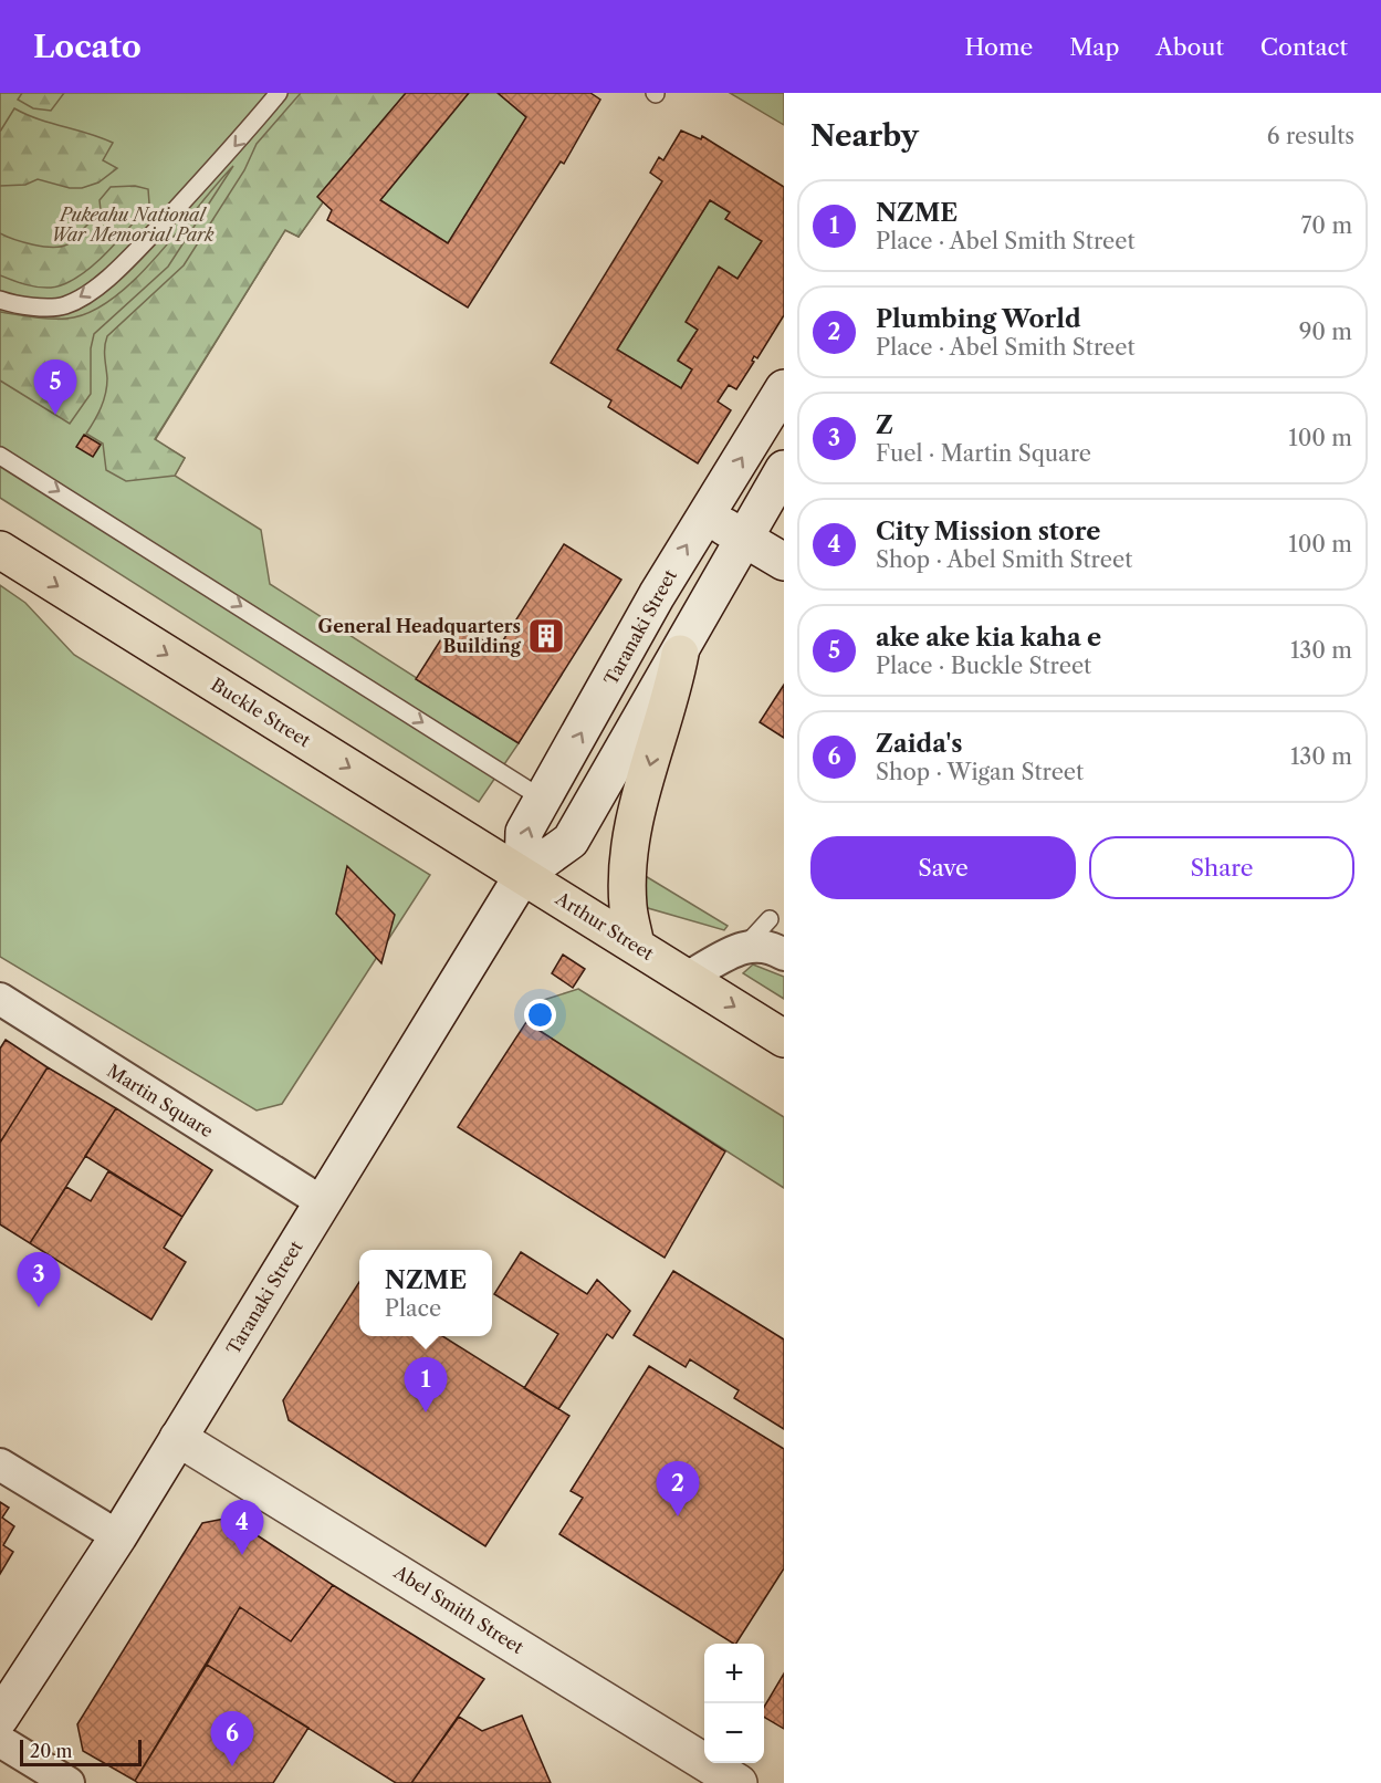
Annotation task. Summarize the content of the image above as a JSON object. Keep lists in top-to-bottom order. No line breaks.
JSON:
{"streets":{"highway":["Buckle Street","Arthur Street"],"main road":["Taranaki Street","Abel Smith Street"],"street":["Martin Square"]},"crossings":[["Taranaki Street","Buckle Street"],["Taranaki Street","Arthur Street"],["Taranaki Street","Martin Square"],["Taranaki Street","Abel Smith Street"],["Buckle Street","Arthur Street"]],"one_way":["Buckle Street","Arthur Street"],"parks":["Pukeahu National War Memorial Park"],"places":{"building":["General Headquarters Building"]},"scale_bar":"20 m","page":{"header":"Locato","nav":["Home","Map","About","Contact"],"heading":["Nearby","6 results"],"list":[{"mark":"1","name":"NZME","note":"Place · Abel Smith Street","value":"70 m"},{"mark":"2","name":"Plumbing World","note":"Place · Abel Smith Street","value":"90 m"},{"mark":"3","name":"Z","note":"Fuel · Martin Square","value":"100 m"},{"mark":"4","name":"City Mission store","note":"Shop · Abel Smith Street","value":"100 m"},{"mark":"5","name":"ake ake kia kaha e","note":"Place · Buckle Street","value":"130 m"},{"mark":"6","name":"Zaida's","note":"Shop · Wigan Street","value":"130 m"}],"pins":["5","3","1","2","4","6"],"buttons":["Save","Share"],"popup":["NZME","Place"],"map_buttons":["+","−"],"scale":"20 m"}}
